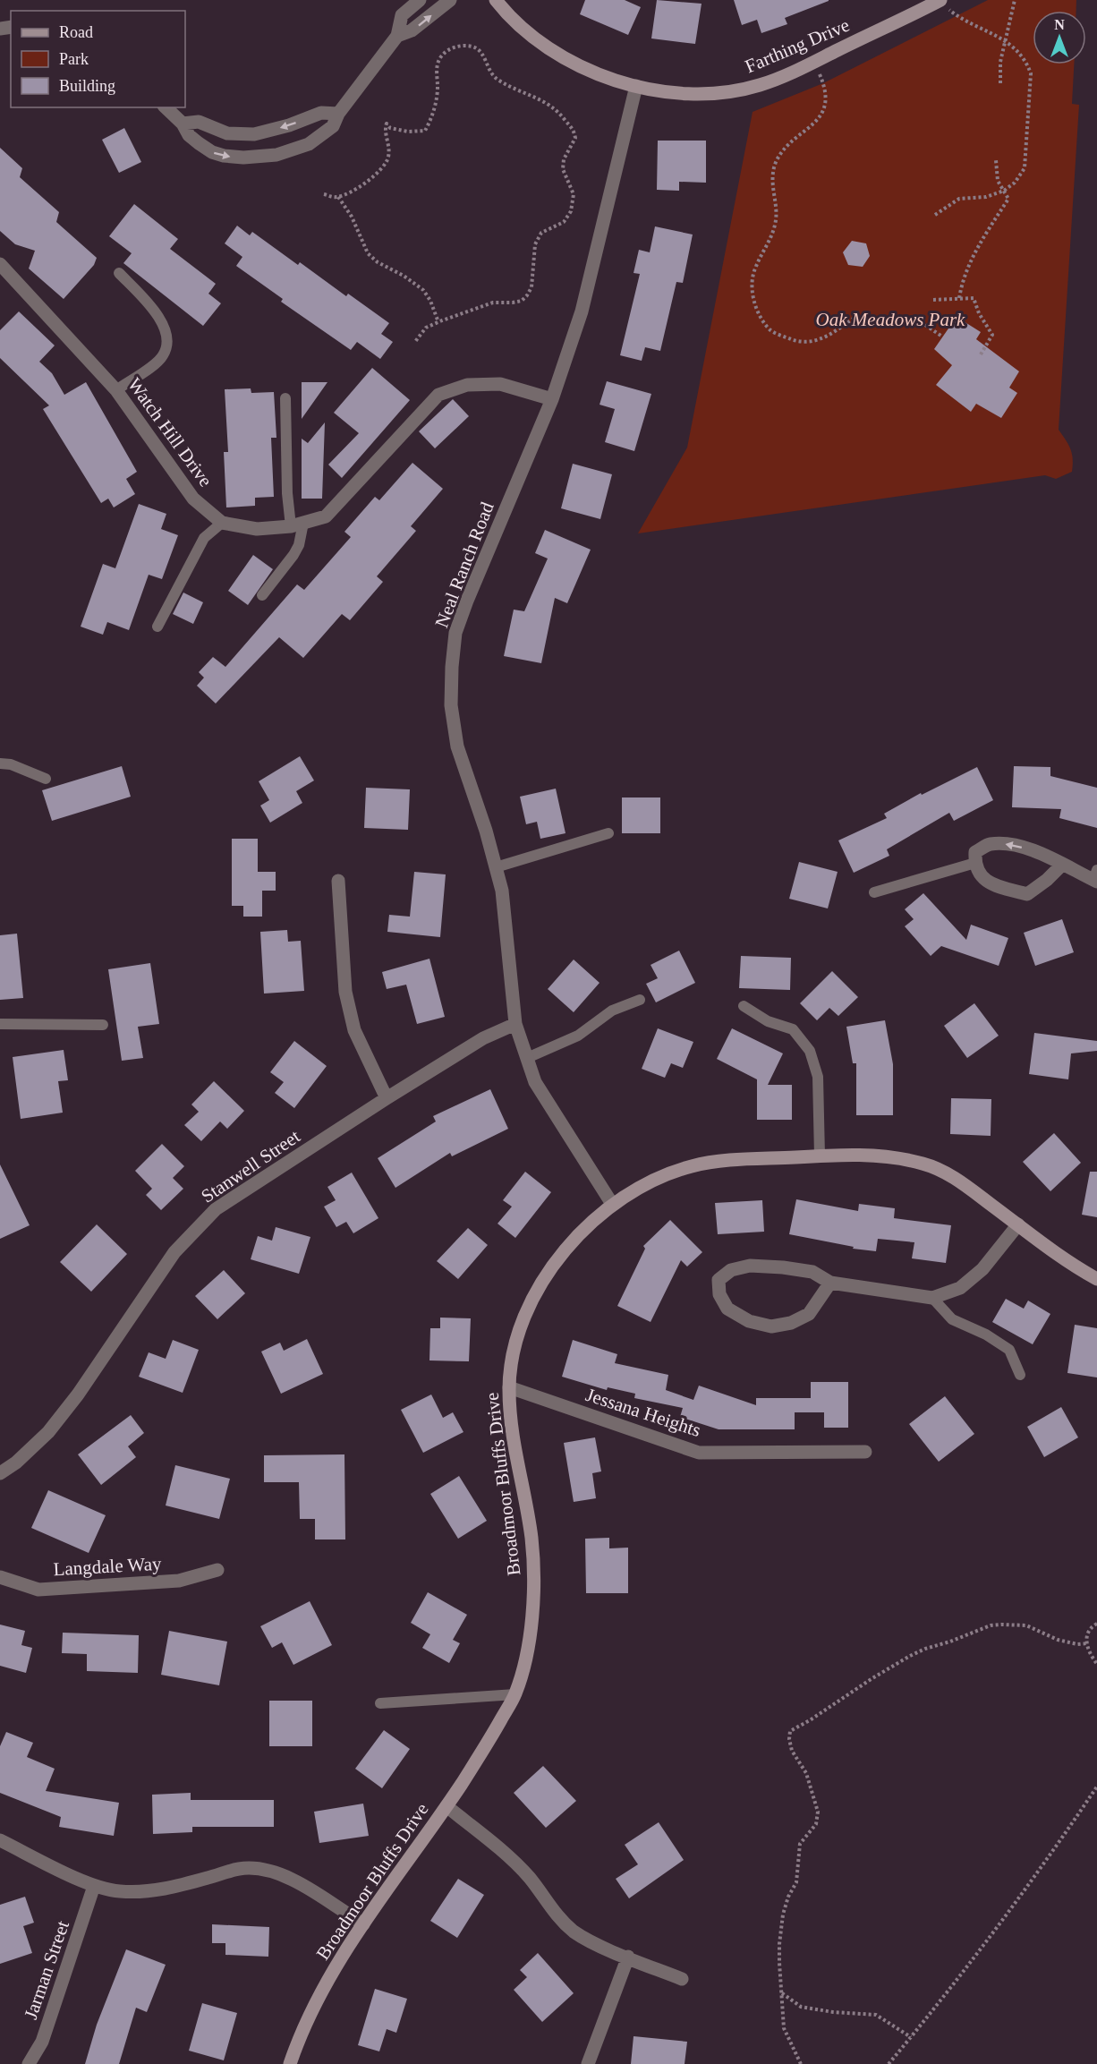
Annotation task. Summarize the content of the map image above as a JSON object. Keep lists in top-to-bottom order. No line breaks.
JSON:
{"streets":{"street":["Farthing Drive","Watch Hill Drive","Neal Ranch Road","Stanwell Street","Jessana Heights","Broadmoor Bluffs Drive","Langdale Way","Jarman Street"]},"crossings":[["Farthing Drive","Neal Ranch Road"],["Watch Hill Drive","Neal Ranch Road"],["Neal Ranch Road","Stanwell Street"],["Neal Ranch Road","Broadmoor Bluffs Drive"],["Jessana Heights","Broadmoor Bluffs Drive"]],"parks":["Oak Meadows Park"],"legend":["Road","Park","Building"],"north":"top"}
